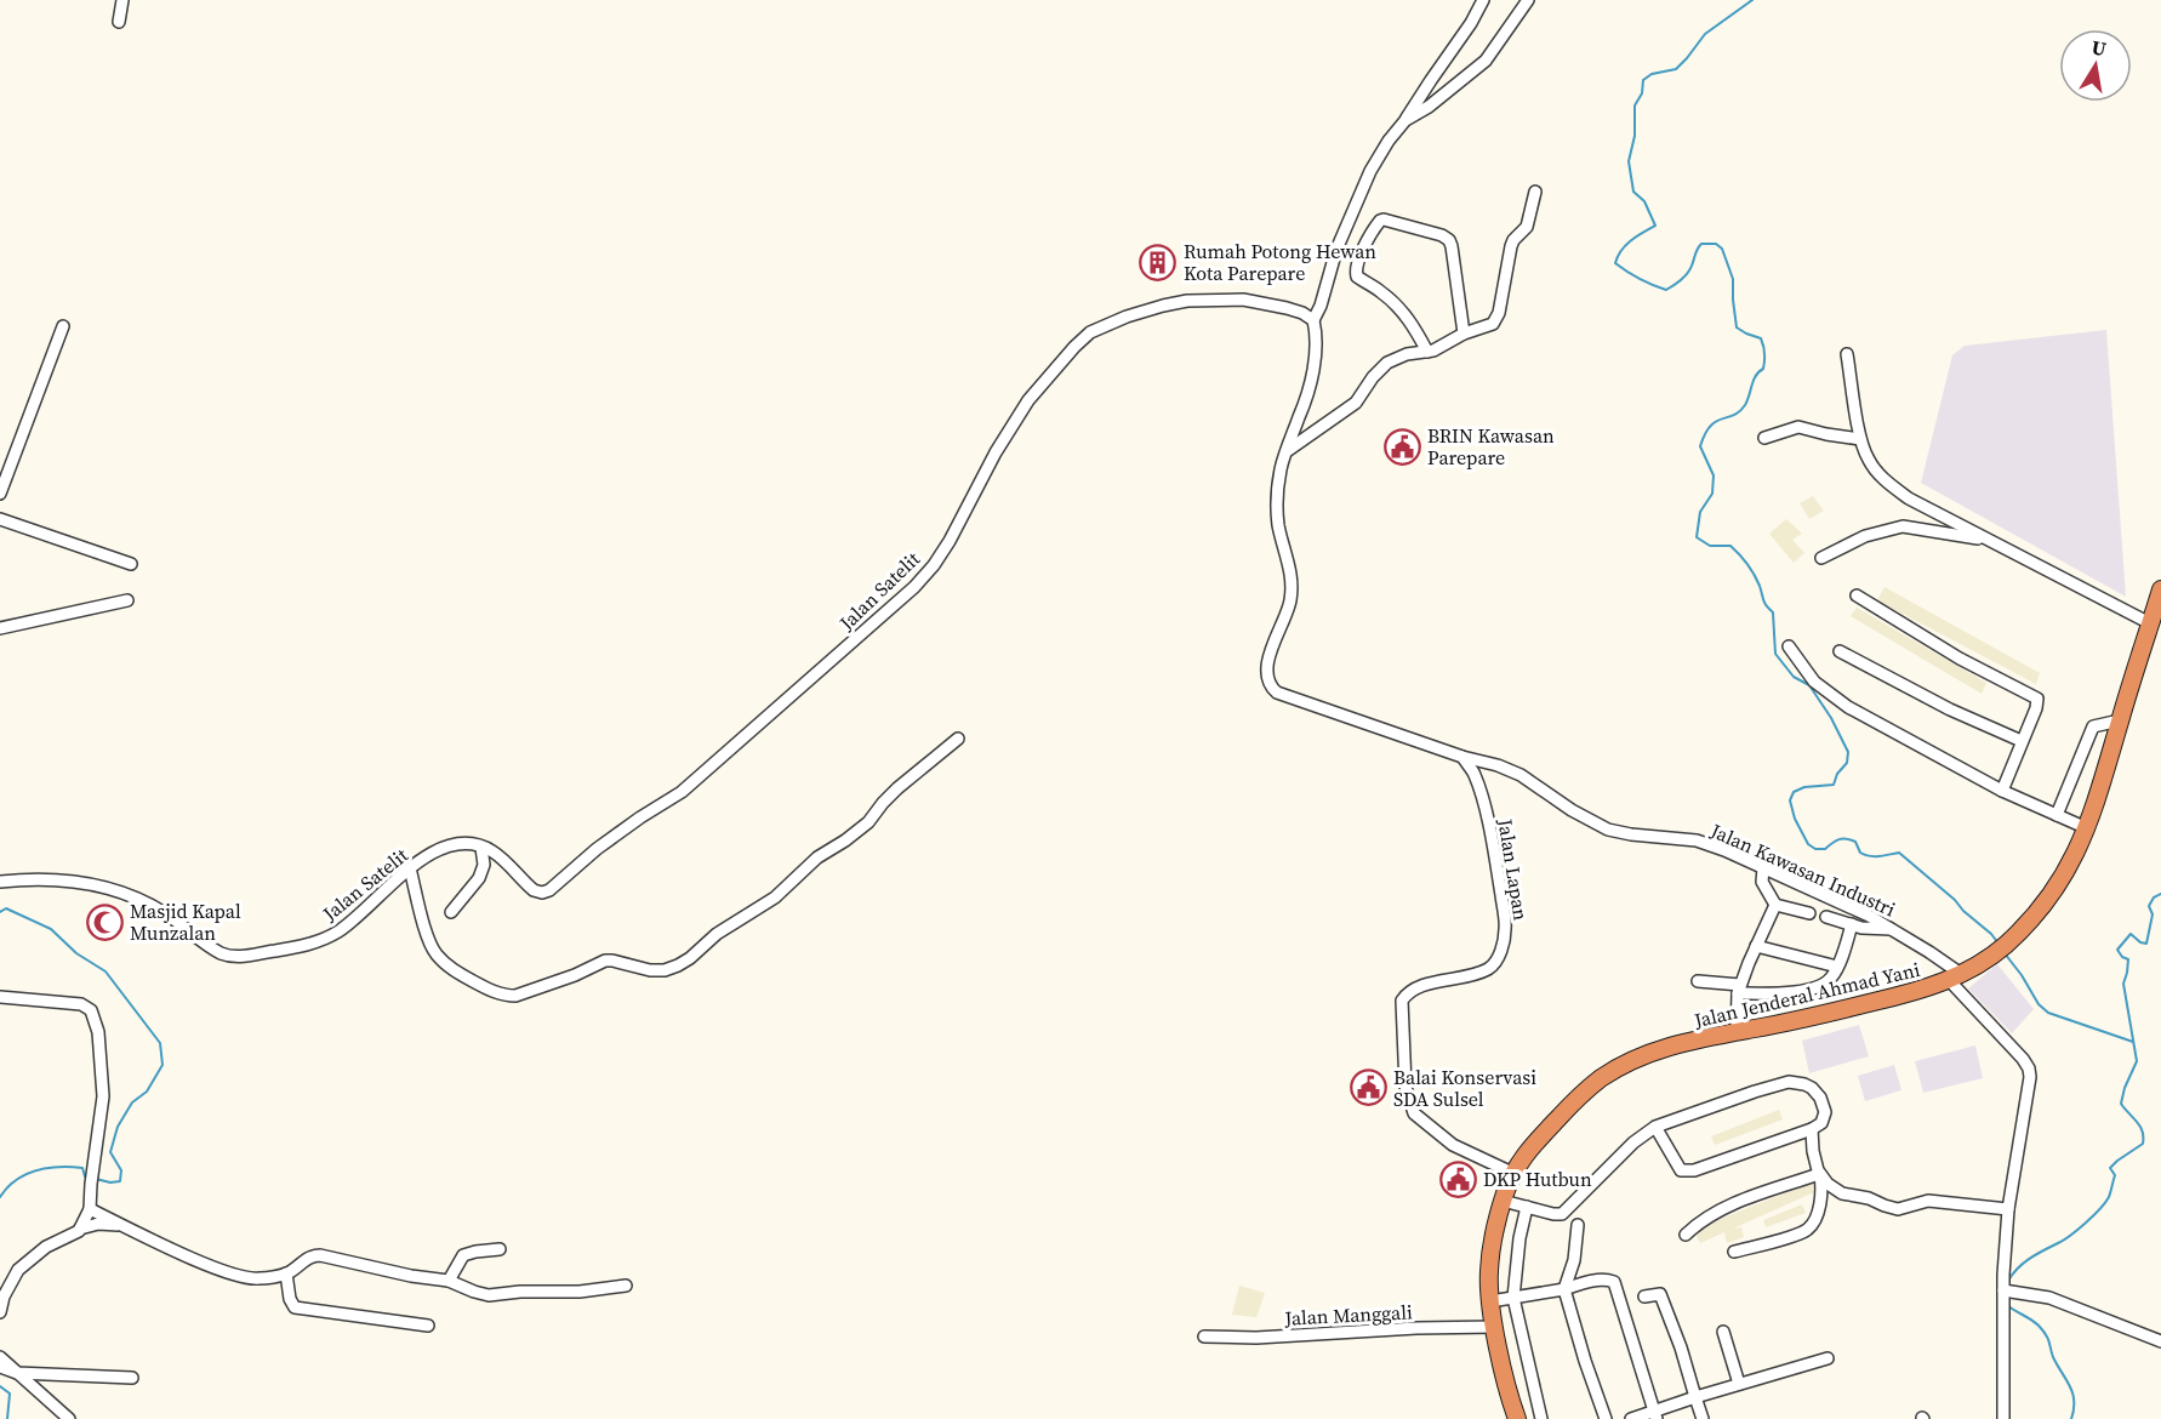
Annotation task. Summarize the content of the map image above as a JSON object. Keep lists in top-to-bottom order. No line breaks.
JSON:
{"streets":{"highway":["Jalan Jenderal Ahmad Yani"],"street":["Jalan Satelit","Jalan Lapan","Jalan Kawasan Industri","Jalan Manggali"]},"crossings":[["Jalan Lapan","Jalan Kawasan Industri"],["Jalan Lapan","Jalan Jenderal Ahmad Yani"],["Jalan Kawasan Industri","Jalan Jenderal Ahmad Yani"],["Jalan Jenderal Ahmad Yani","Jalan Manggali"]],"places":{"building":["Rumah Potong Hewan Kota Parepare"],"public building":["BRIN Kawasan Parepare","Balai Konservasi SDA Sulsel","DKP Hutbun"],"mosque":["Masjid Kapal Munzalan"]},"north":"top"}
